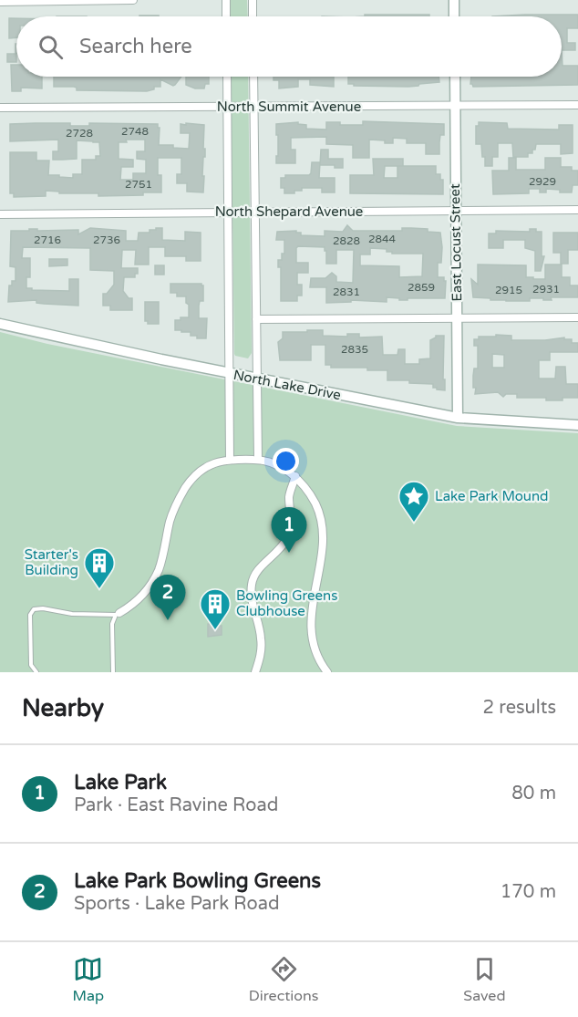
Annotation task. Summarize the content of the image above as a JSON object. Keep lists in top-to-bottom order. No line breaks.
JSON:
{"streets":{"main road":["East Locust Street","North Lake Drive"],"street":["North Summit Avenue","North Shepard Avenue"]},"crossings":[["North Summit Avenue","East Locust Street"],["North Shepard Avenue","East Locust Street"],["East Locust Street","North Lake Drive"]],"places":{"place":["Lake Park Mound"],"building":["Starter's Building","Bowling Greens Clubhouse"]},"house_numbers":["2748","2728","2929","2751","2844","2716","2736","2828","2859","2931","2915","2831","2835"],"page":{"search":"Search here","pins":["1","2"],"heading":["Nearby","2 results"],"list":[{"mark":"1","name":"Lake Park","note":"Park · East Ravine Road","value":"80 m"},{"mark":"2","name":"Lake Park Bowling Greens","note":"Sports · Lake Park Road","value":"170 m"}],"nav":["Map","Directions","Saved"]}}
